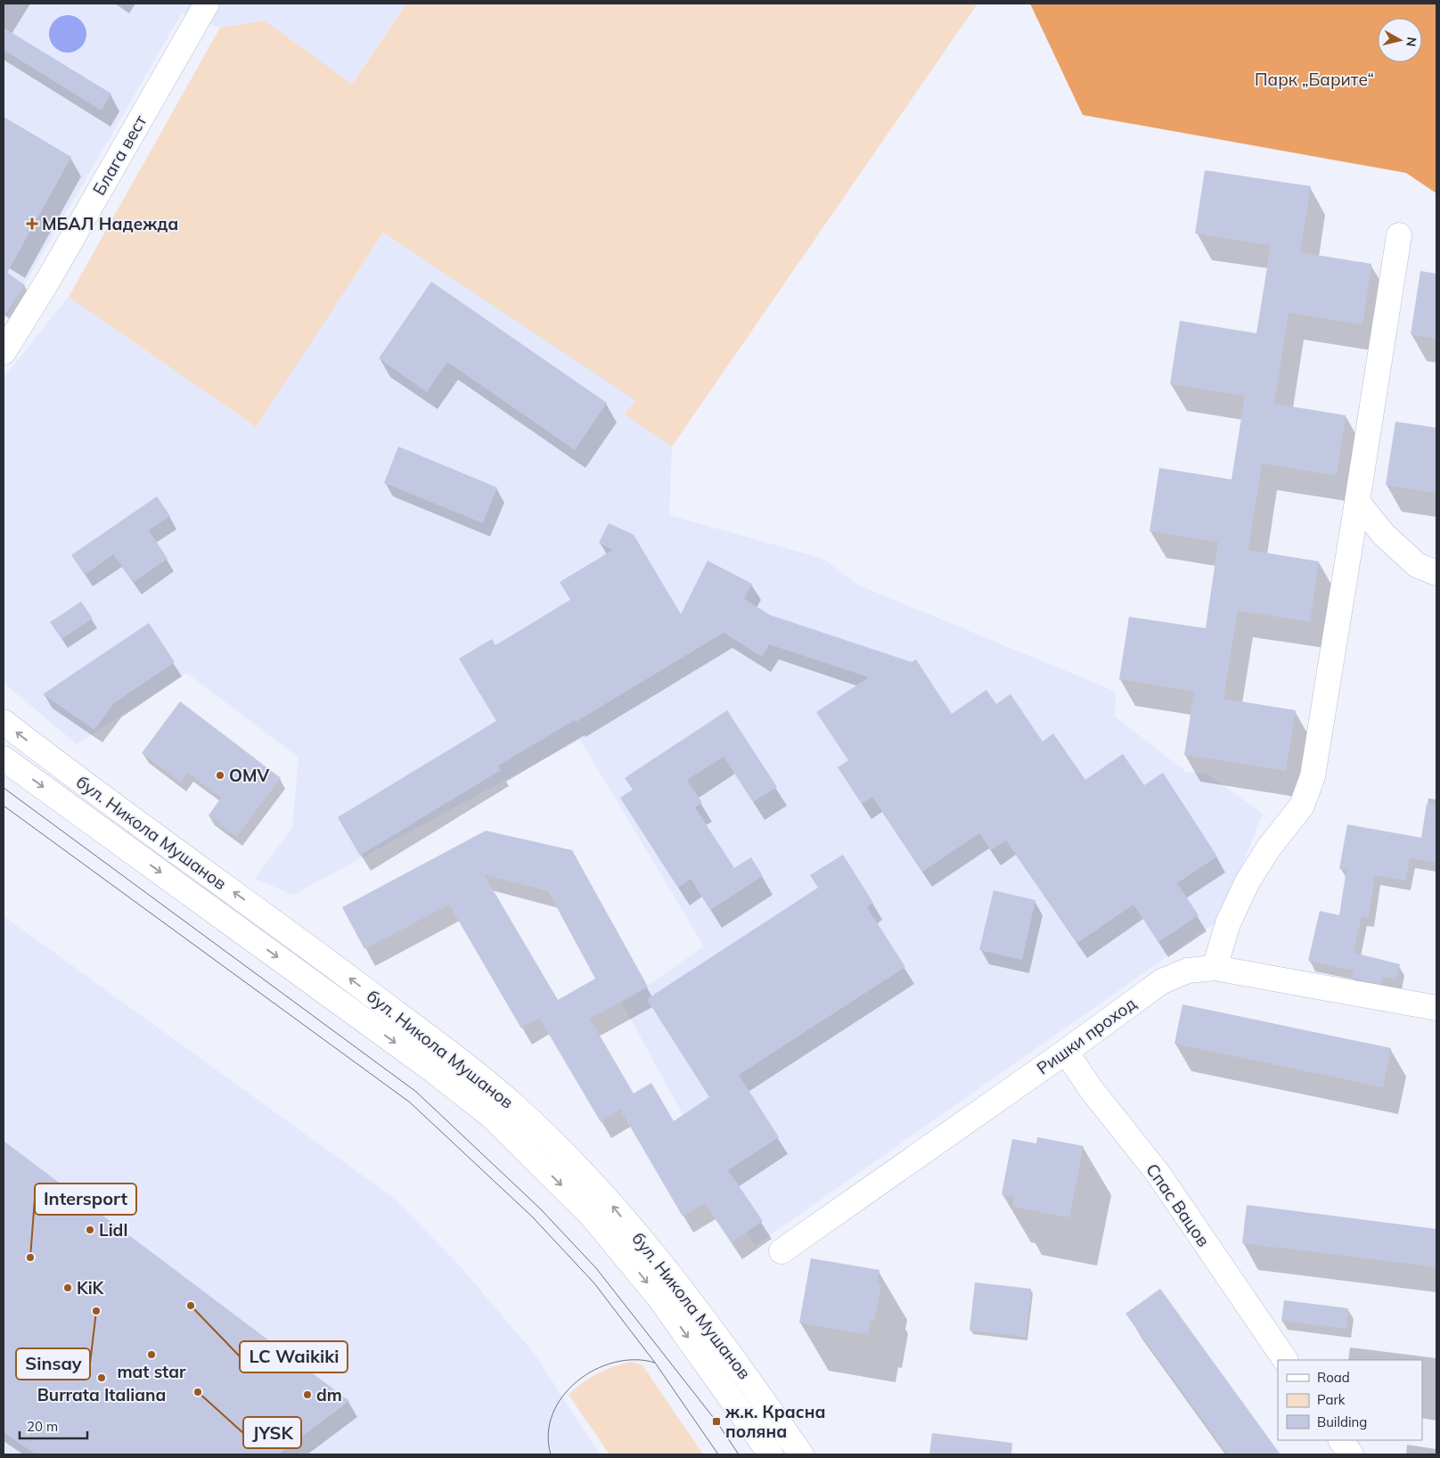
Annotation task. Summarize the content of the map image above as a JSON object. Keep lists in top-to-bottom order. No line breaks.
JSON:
{"streets":{"street":["Блага вест","бул. Никола Мушанов","Ришки проход","Спас Вацов"]},"crossings":[["Ришки проход","Спас Вацов"]],"parks":["Парк „Барите“"],"places":{"health":["МБАЛ Надежда"],"other":["OMV","Lidl","Intersport","KiK","LC Waikiki","Sinsay","mat star","Burrata Italiana","JYSK","dm"],"transit":["ж.к. Красна поляна"]},"legend":["Road","Park","Building"],"scale_bar":"20 m","north":"right"}
